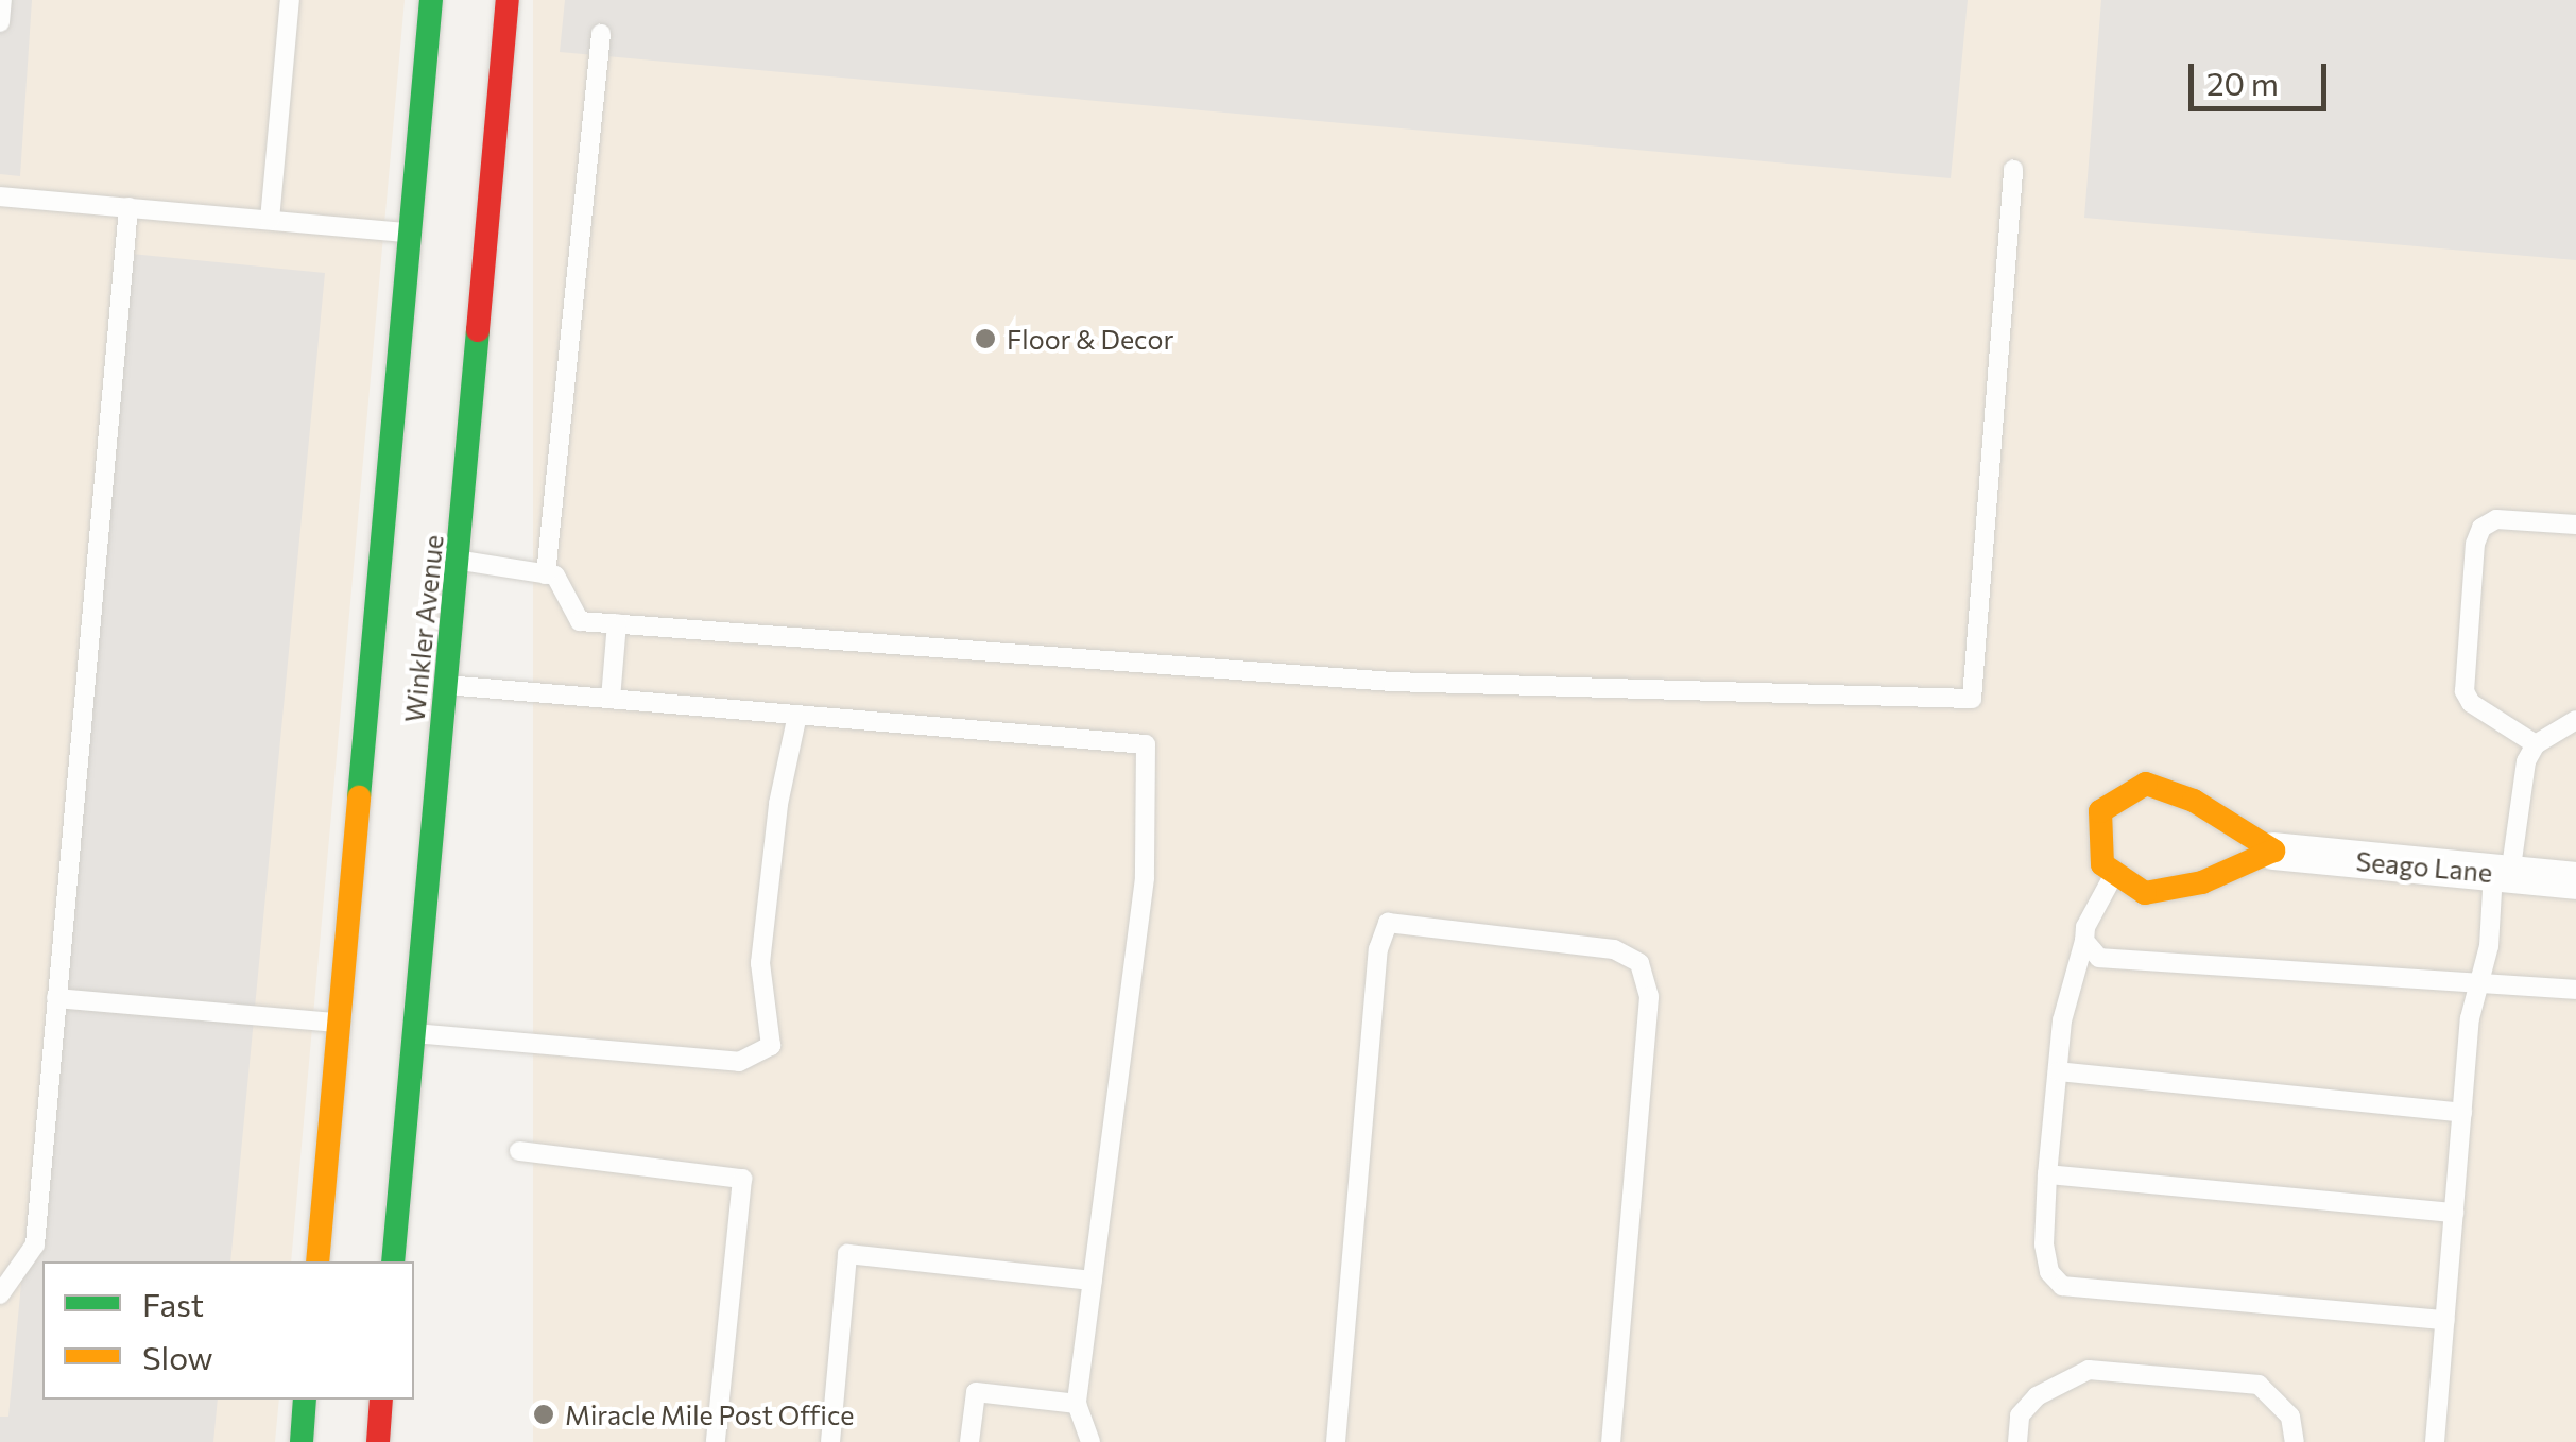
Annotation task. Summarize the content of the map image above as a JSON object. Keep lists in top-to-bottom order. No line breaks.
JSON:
{"streets":{"street":["Winkler Avenue","Seago Lane"]},"places":["Floor & Decor","Miracle Mile Post Office"],"legend":["Fast","Slow"],"scale_bar":"20 m"}
